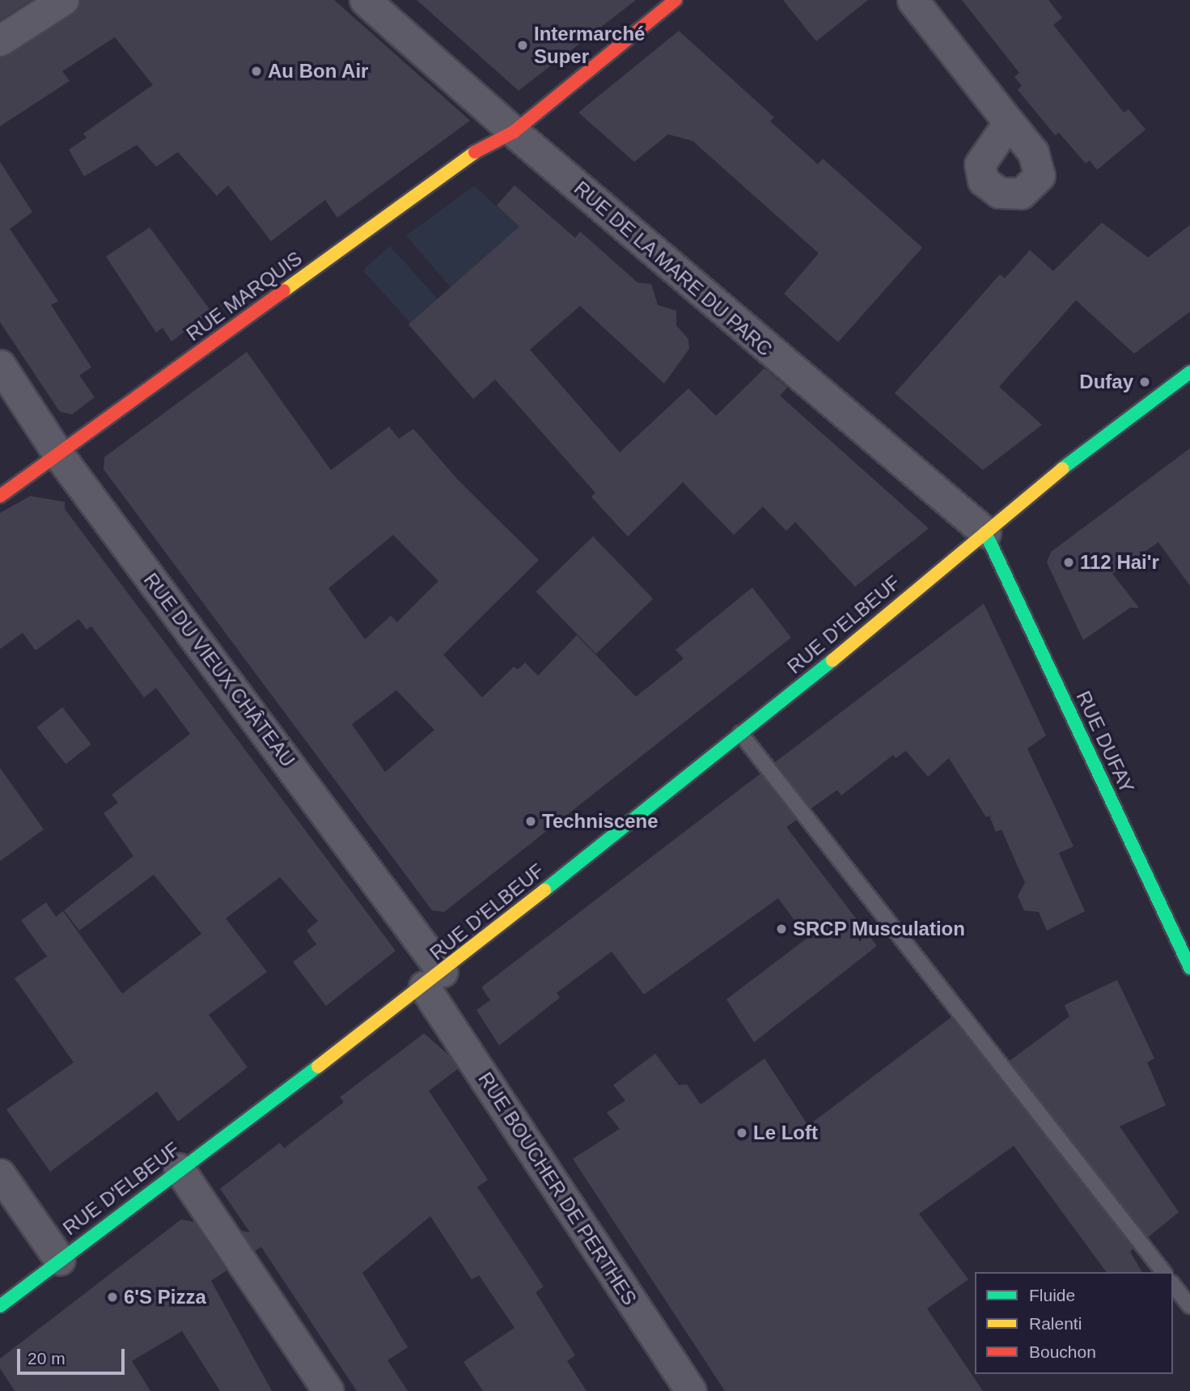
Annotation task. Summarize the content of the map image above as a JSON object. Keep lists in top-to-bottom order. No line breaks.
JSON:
{"streets":{"main road":["RUE MARQUIS","RUE D'ELBEUF","RUE DUFAY"],"street":["RUE DE LA MARE DU PARC","RUE DU VIEUX CHÂTEAU","RUE BOUCHER DE PERTHES"]},"crossings":[["RUE DE LA MARE DU PARC","RUE MARQUIS"],["RUE DE LA MARE DU PARC","RUE D'ELBEUF"],["RUE DE LA MARE DU PARC","RUE DUFAY"],["RUE MARQUIS","RUE DU VIEUX CHÂTEAU"],["RUE D'ELBEUF","RUE DU VIEUX CHÂTEAU"],["RUE D'ELBEUF","RUE DUFAY"],["RUE D'ELBEUF","RUE BOUCHER DE PERTHES"],["RUE DU VIEUX CHÂTEAU","RUE BOUCHER DE PERTHES"]],"places":["Intermarché Super","Au Bon Air","Dufay","112 Hai'r","Techniscene","SRCP Musculation","Le Loft","6'S Pizza"],"legend":["Fluide","Ralenti","Bouchon"],"scale_bar":"20 m"}
